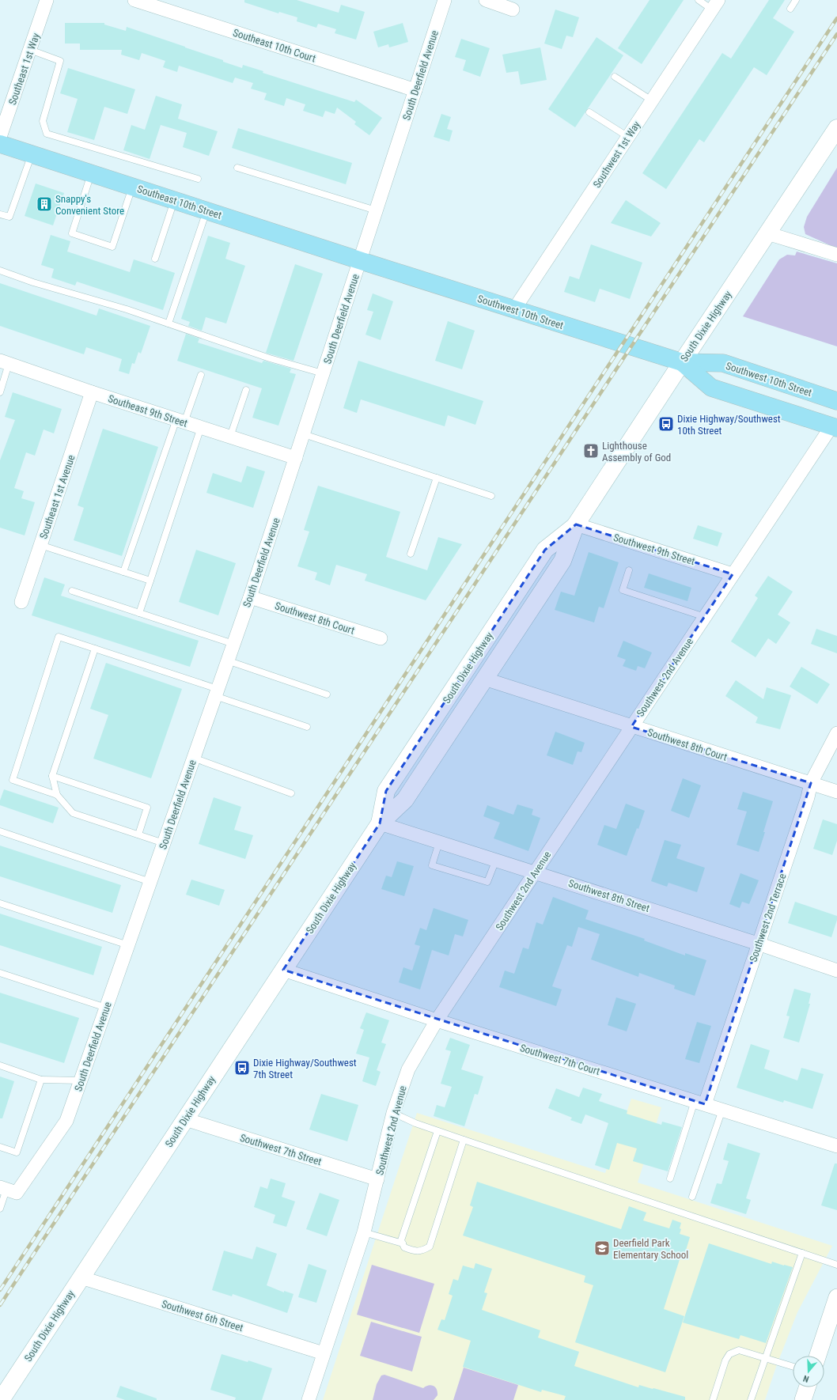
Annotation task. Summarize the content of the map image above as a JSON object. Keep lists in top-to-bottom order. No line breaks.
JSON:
{"streets":{"main road":["Southeast 10th Street","Southwest 10th Street","South Dixie Highway"],"street":["Southeast 10th Court","Southeast 1st Way","South Deerfield Avenue","Southwest 1st Way","Southeast 9th Street","Southeast 1st Avenue","Southwest 9th Street","Southwest 8th Court","Southwest 2nd Avenue","Southwest 8th Street","Southwest 2nd Terrace","Southwest 7th Court","Southwest 7th Street","Southwest 6th Street"]},"crossings":[["Southeast 10th Court","South Deerfield Avenue"],["South Deerfield Avenue","Southeast 10th Street"],["South Deerfield Avenue","Southwest 10th Street"],["South Deerfield Avenue","Southeast 9th Street"],["South Deerfield Avenue","Southwest 8th Court"],["Southwest 1st Way","Southwest 10th Street"],["Southeast 10th Street","Southwest 10th Street"],["Southwest 10th Street","South Dixie Highway"],["Southwest 10th Street","Southwest 2nd Avenue"],["South Dixie Highway","Southwest 9th Street"],["South Dixie Highway","Southwest 8th Court"],["South Dixie Highway","Southwest 8th Street"],["South Dixie Highway","Southwest 7th Court"],["South Dixie Highway","Southwest 7th Street"],["South Dixie Highway","Southwest 6th Street"],["Southeast 9th Street","Southeast 1st Avenue"],["Southwest 9th Street","Southwest 2nd Avenue"],["Southwest 8th Court","Southwest 2nd Avenue"],["Southwest 8th Court","Southwest 2nd Terrace"],["Southwest 2nd Avenue","Southwest 8th Street"],["Southwest 2nd Avenue","Southwest 7th Court"],["Southwest 2nd Avenue","Southwest 7th Street"],["Southwest 2nd Avenue","Southwest 6th Street"],["Southwest 8th Street","Southwest 2nd Terrace"],["Southwest 2nd Terrace","Southwest 7th Court"]],"places":{"building":["Snappy's Convenient Store"],"bus stop":["Dixie Highway/Southwest 10th Street","Dixie Highway/Southwest 7th Street"],"church":["Lighthouse Assembly of God"],"school or university":["Deerfield Park Elementary School"]},"north":"bottom"}
